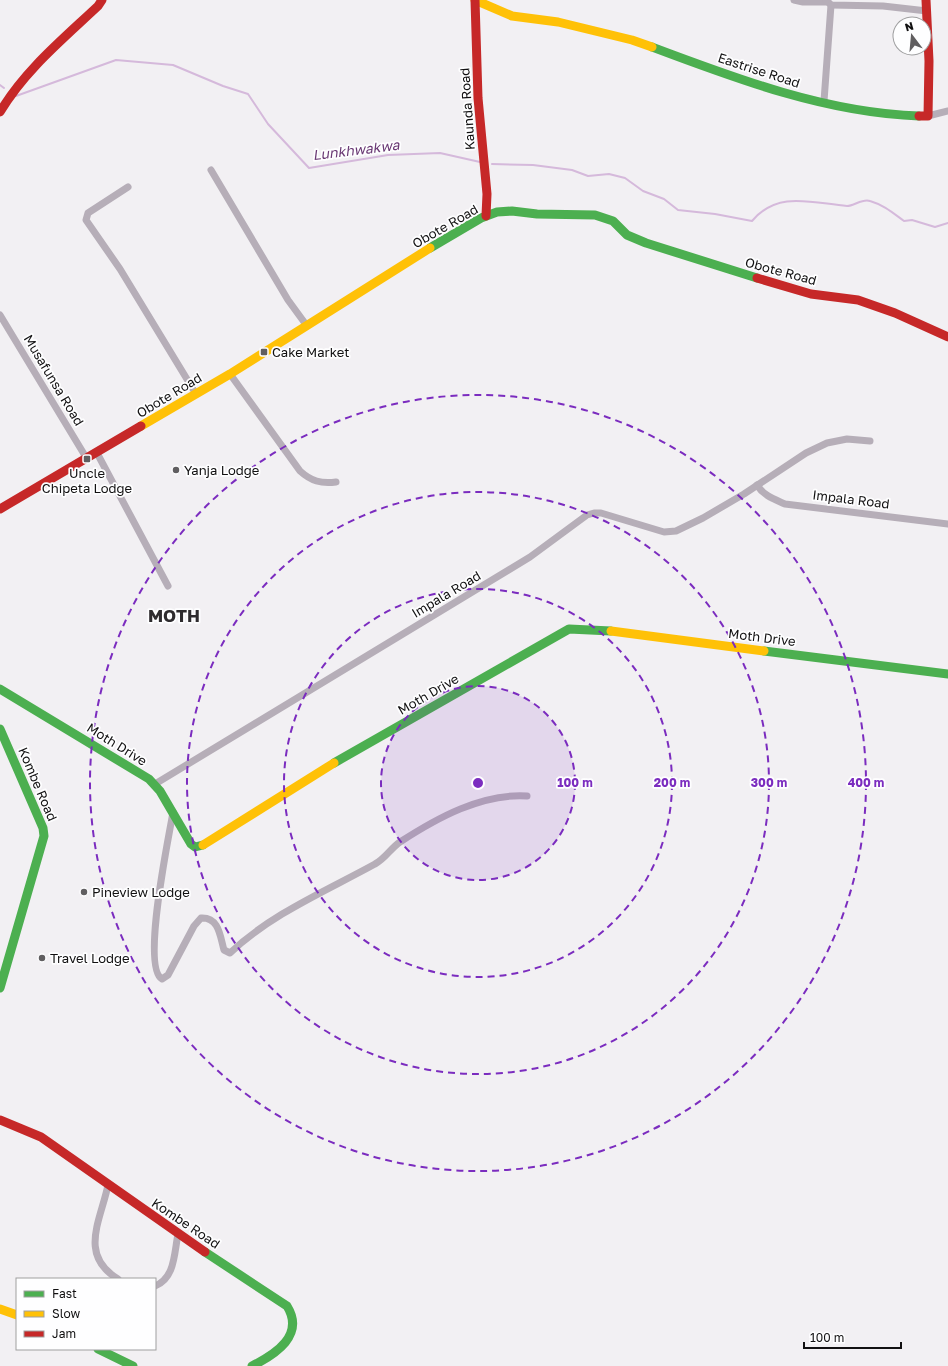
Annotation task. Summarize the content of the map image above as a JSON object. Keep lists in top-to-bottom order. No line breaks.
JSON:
{"streets":{"main road":["Eastrise Road","Kaunda Road","Obote Road","Moth Drive","Kombe Road"],"street":["Musafunsa Road","Impala Road"]},"crossings":[["Eastrise Road","Kaunda Road"],["Kaunda Road","Obote Road"],["Obote Road","Musafunsa Road"],["Impala Road","Moth Drive"]],"districts":["MOTH"],"water":["Lunkhwakwa"],"places":{"transit":["Cake Market","Uncle Chipeta Lodge"],"other":["Yanja Lodge","Pineview Lodge","Travel Lodge"]},"legend":["Fast","Slow","Jam"],"scale_bar":"100 m","north":"top","rings":["100 m","200 m","300 m","400 m"]}
